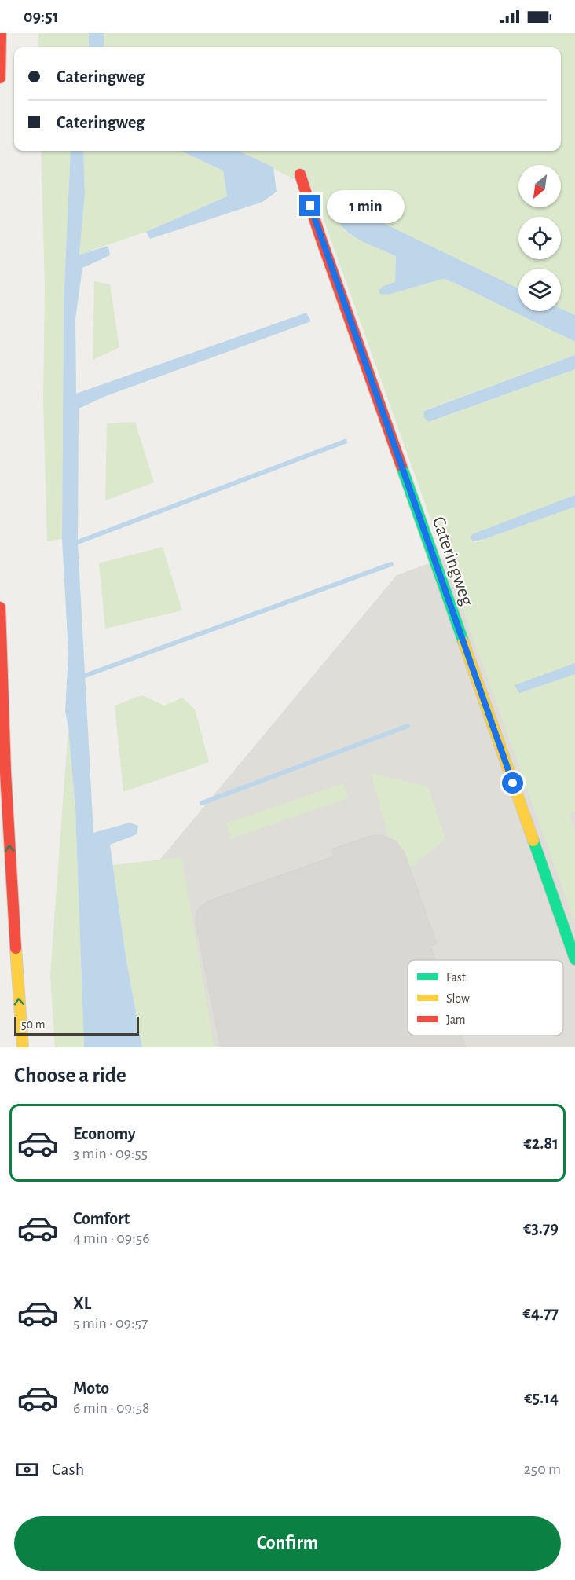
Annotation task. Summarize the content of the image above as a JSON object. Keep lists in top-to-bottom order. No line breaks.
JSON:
{"streets":{"main road":["Cateringweg"]},"legend":["Fast","Slow","Jam"],"scale_bar":"50 m","north":"bottom left","page":{"status":"09:51","banner":["Cateringweg","Cateringweg"],"bubble":"1 min","scale":"50 m","heading":"Choose a ride","list":[{"name":"Economy","note":"3 min · 09:55","value":"€2.81"},{"name":"Comfort","note":"4 min · 09:56","value":"€3.79"},{"name":"XL","note":"5 min · 09:57","value":"€4.77"},{"name":"Moto","note":"6 min · 09:58","value":"€5.14"}],"pay":["Cash","250 m"],"buttons":"Confirm"}}
